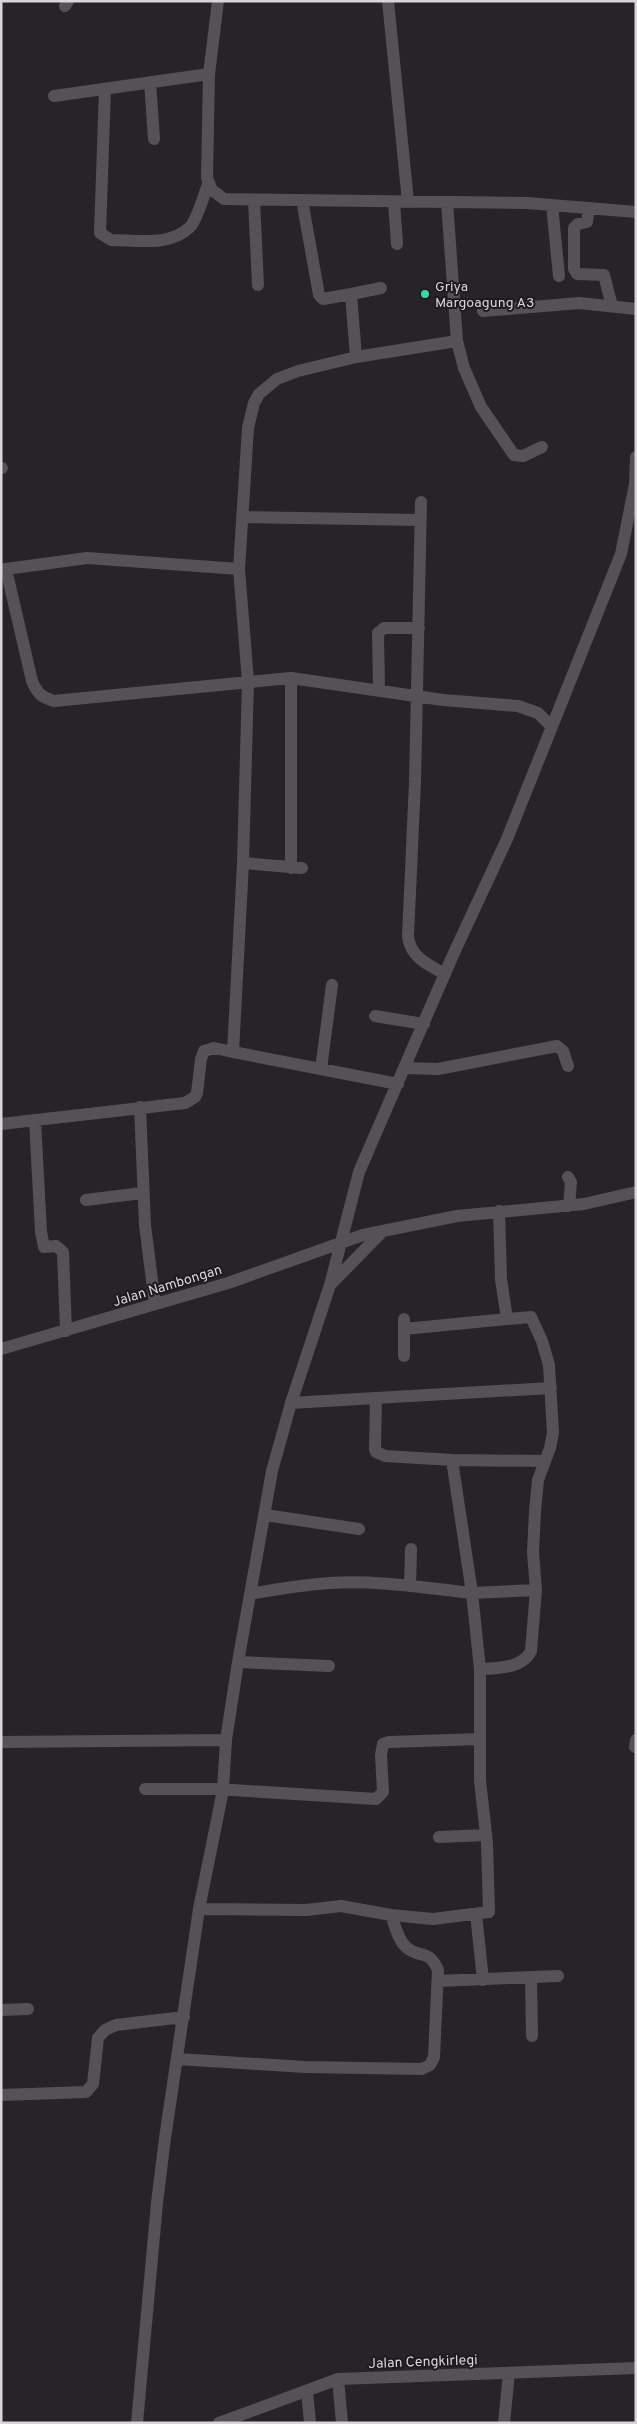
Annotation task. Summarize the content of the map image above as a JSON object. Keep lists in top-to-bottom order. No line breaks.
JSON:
{"streets":{"street":["Jalan Nambongan","Jalan Cengkirlegi"]},"places":["Griya Margoagung A3"]}
